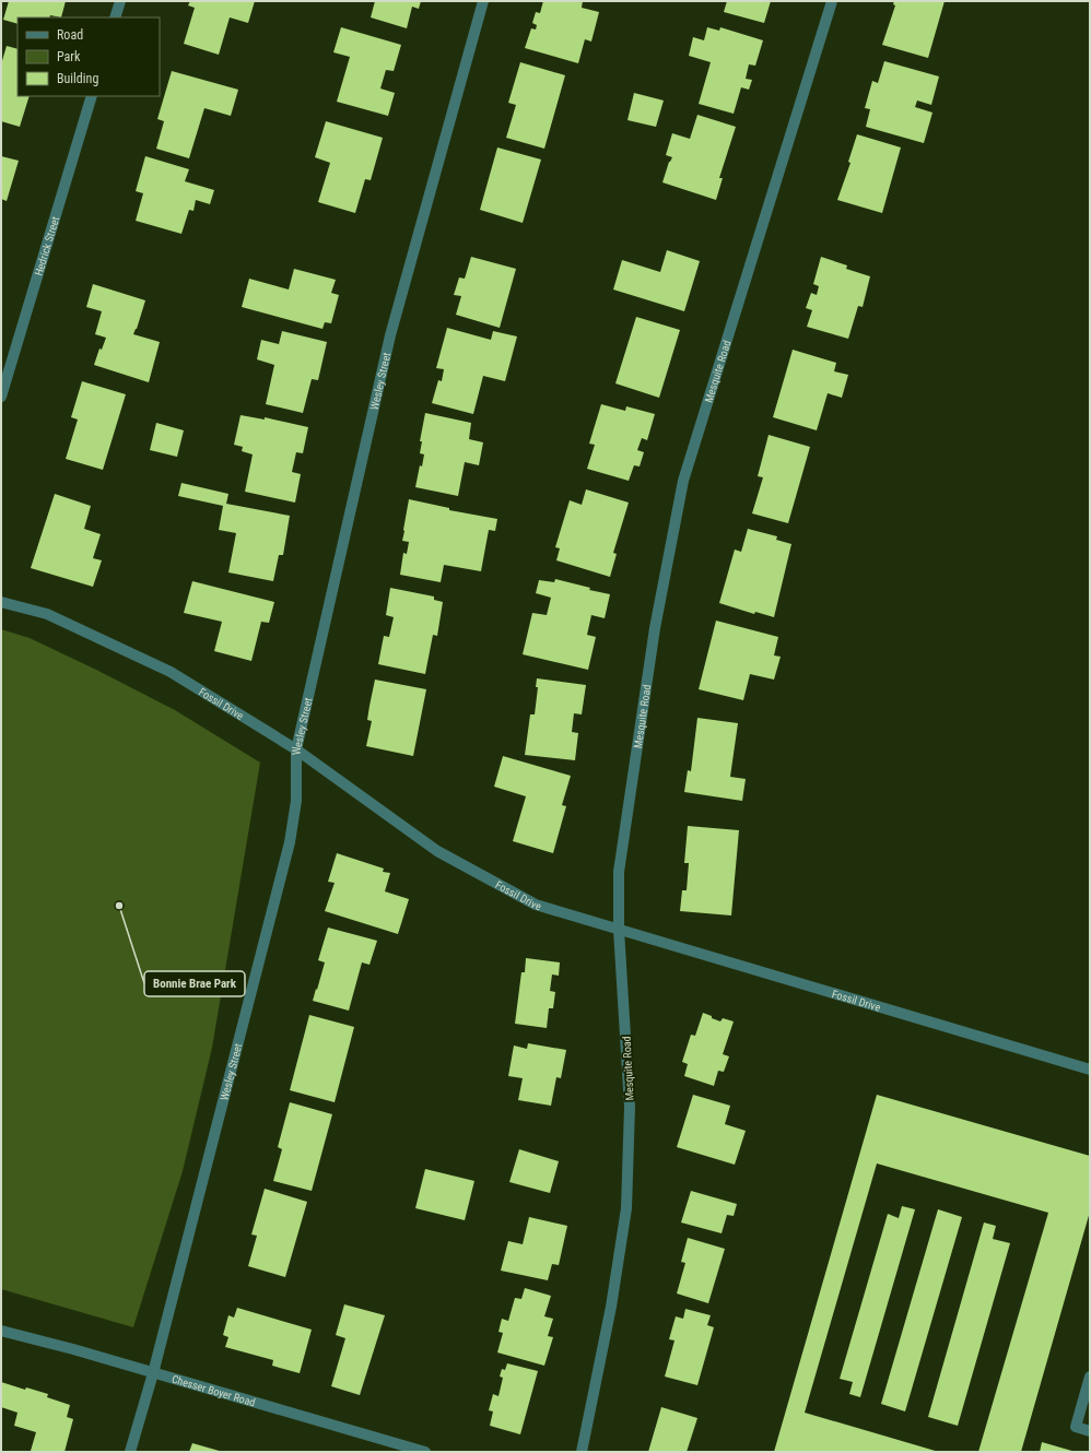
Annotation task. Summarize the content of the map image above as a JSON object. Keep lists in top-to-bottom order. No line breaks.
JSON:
{"streets":{"street":["Hedrick Street","Mesquite Road","Wesley Street","Fossil Drive","Chesser Boyer Road"]},"crossings":[["Mesquite Road","Fossil Drive"],["Wesley Street","Fossil Drive"],["Wesley Street","Chesser Boyer Road"]],"places":["Bonnie Brae Park"],"legend":["Road","Park","Building"]}
